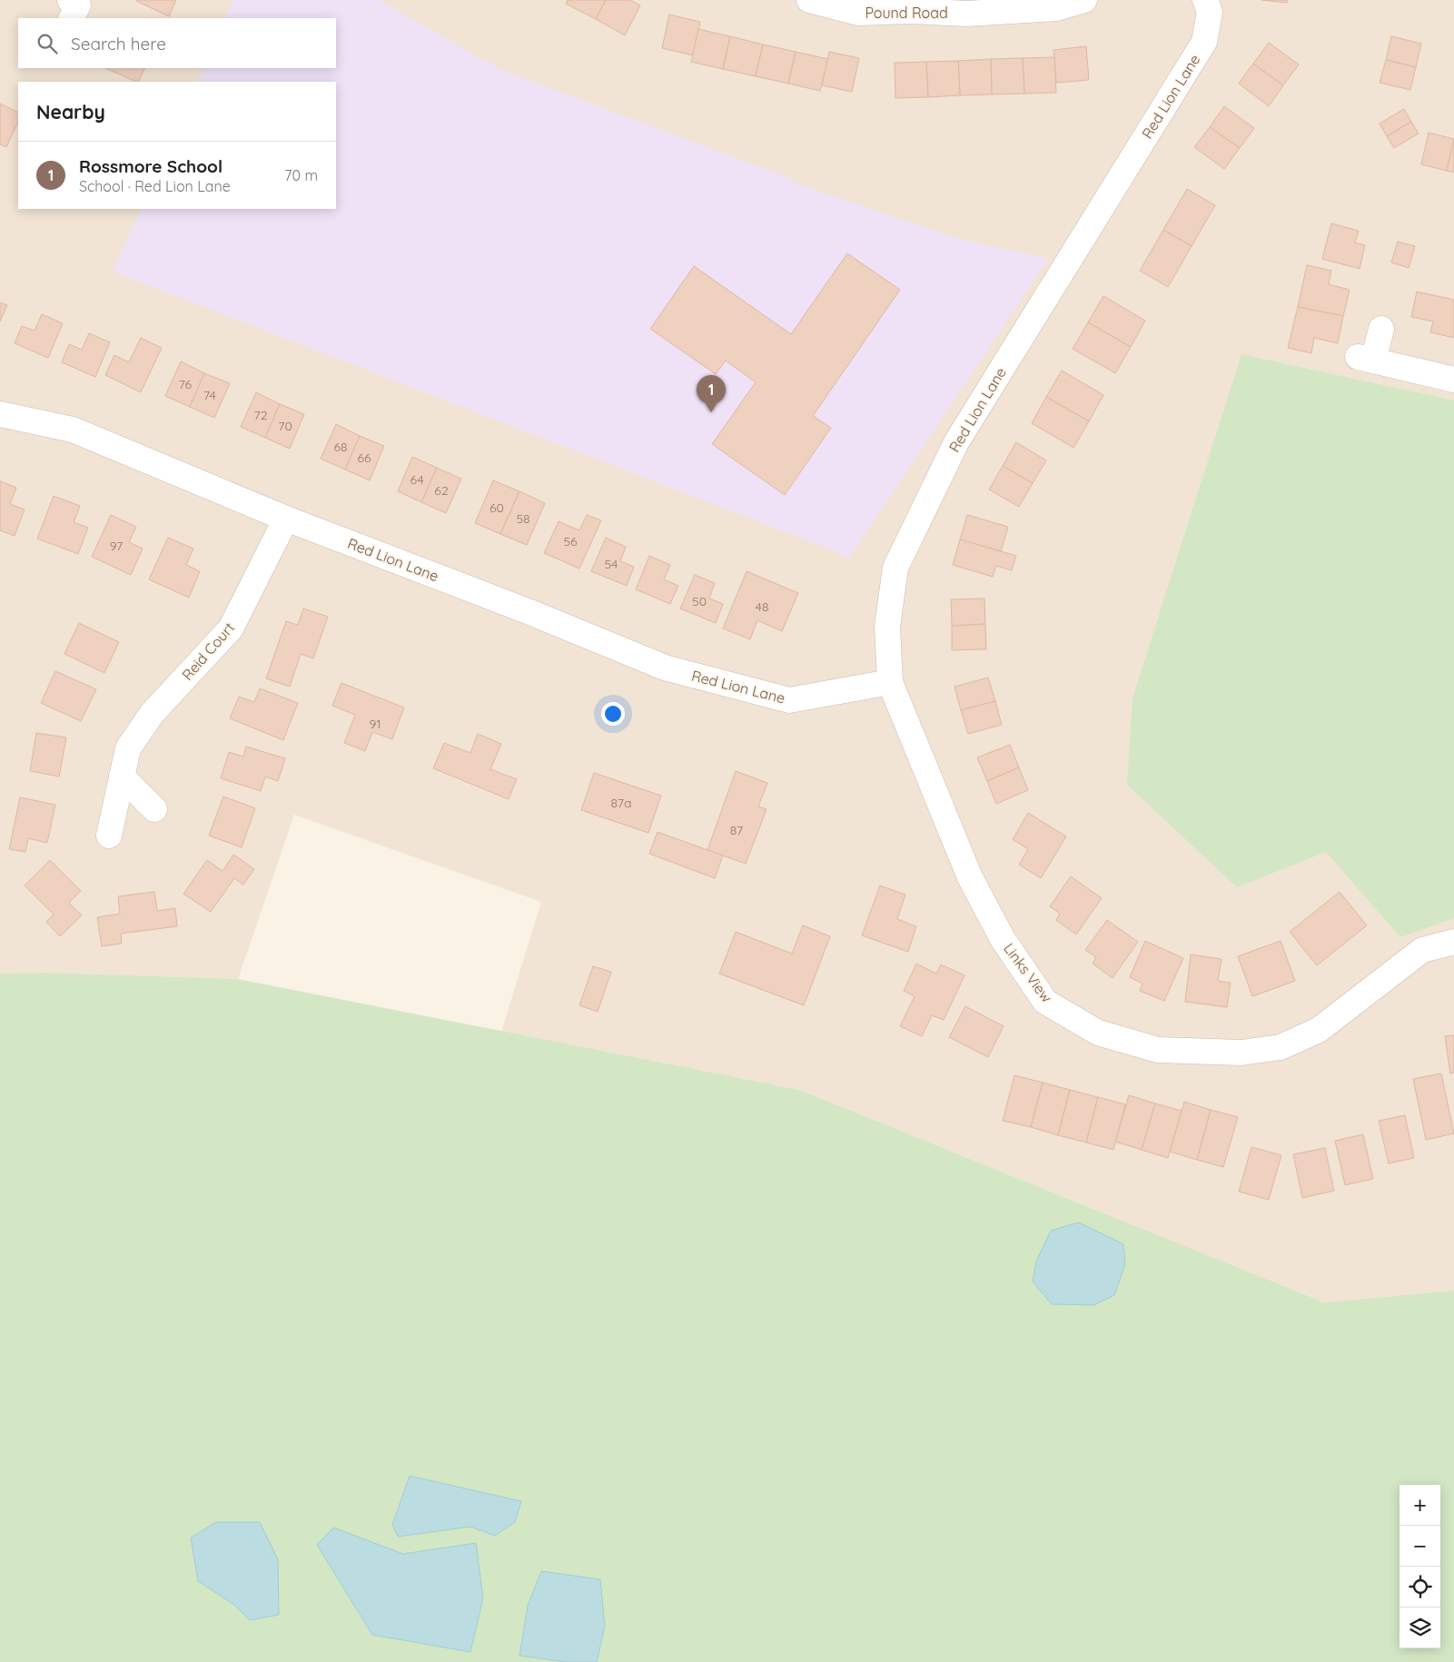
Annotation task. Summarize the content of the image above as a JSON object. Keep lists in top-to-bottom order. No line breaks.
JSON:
{"streets":{"street":["Pound Road","Red Lion Lane","Reid Court","Links View"]},"crossings":[["Red Lion Lane","Reid Court"],["Red Lion Lane","Links View"]],"house_numbers":["76","74","72","70","68","66","64","62","60","58","56","97","54","50","48","91","87a","87"],"page":{"search":"Search here","heading":"Nearby","list":[{"mark":"1","name":"Rossmore School","note":"School · Red Lion Lane","value":"70 m"}],"pins":"1","map_buttons":["+","−"]}}
